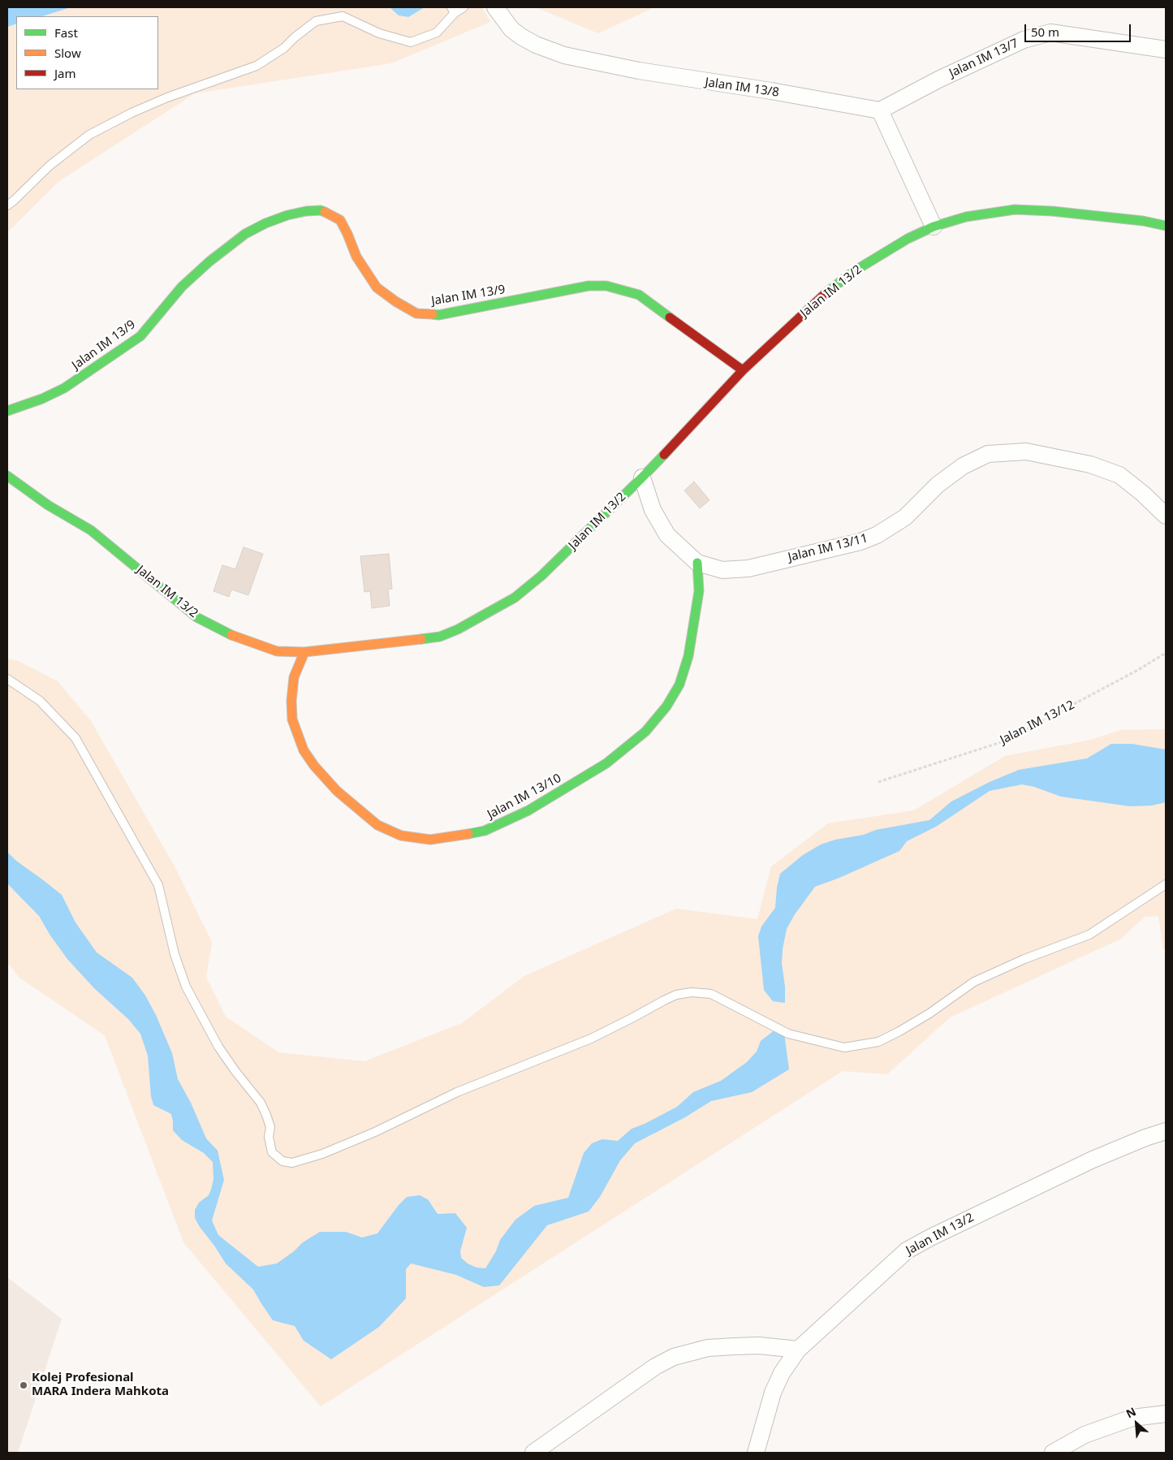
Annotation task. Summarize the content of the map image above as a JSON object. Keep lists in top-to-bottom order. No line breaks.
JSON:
{"streets":{"street":["Jalan IM 13/7","Jalan IM 13/8","Jalan IM 13/2","Jalan IM 13/9","Jalan IM 13/11","Jalan IM 13/10"],"path":["Jalan IM 13/12"]},"crossings":[["Jalan IM 13/7","Jalan IM 13/8"],["Jalan IM 13/2","Jalan IM 13/9"],["Jalan IM 13/2","Jalan IM 13/11"],["Jalan IM 13/2","Jalan IM 13/10"],["Jalan IM 13/11","Jalan IM 13/10"]],"places":["Kolej Profesional MARA Indera Mahkota"],"legend":["Fast","Slow","Jam"],"scale_bar":"50 m","north":"top left"}
